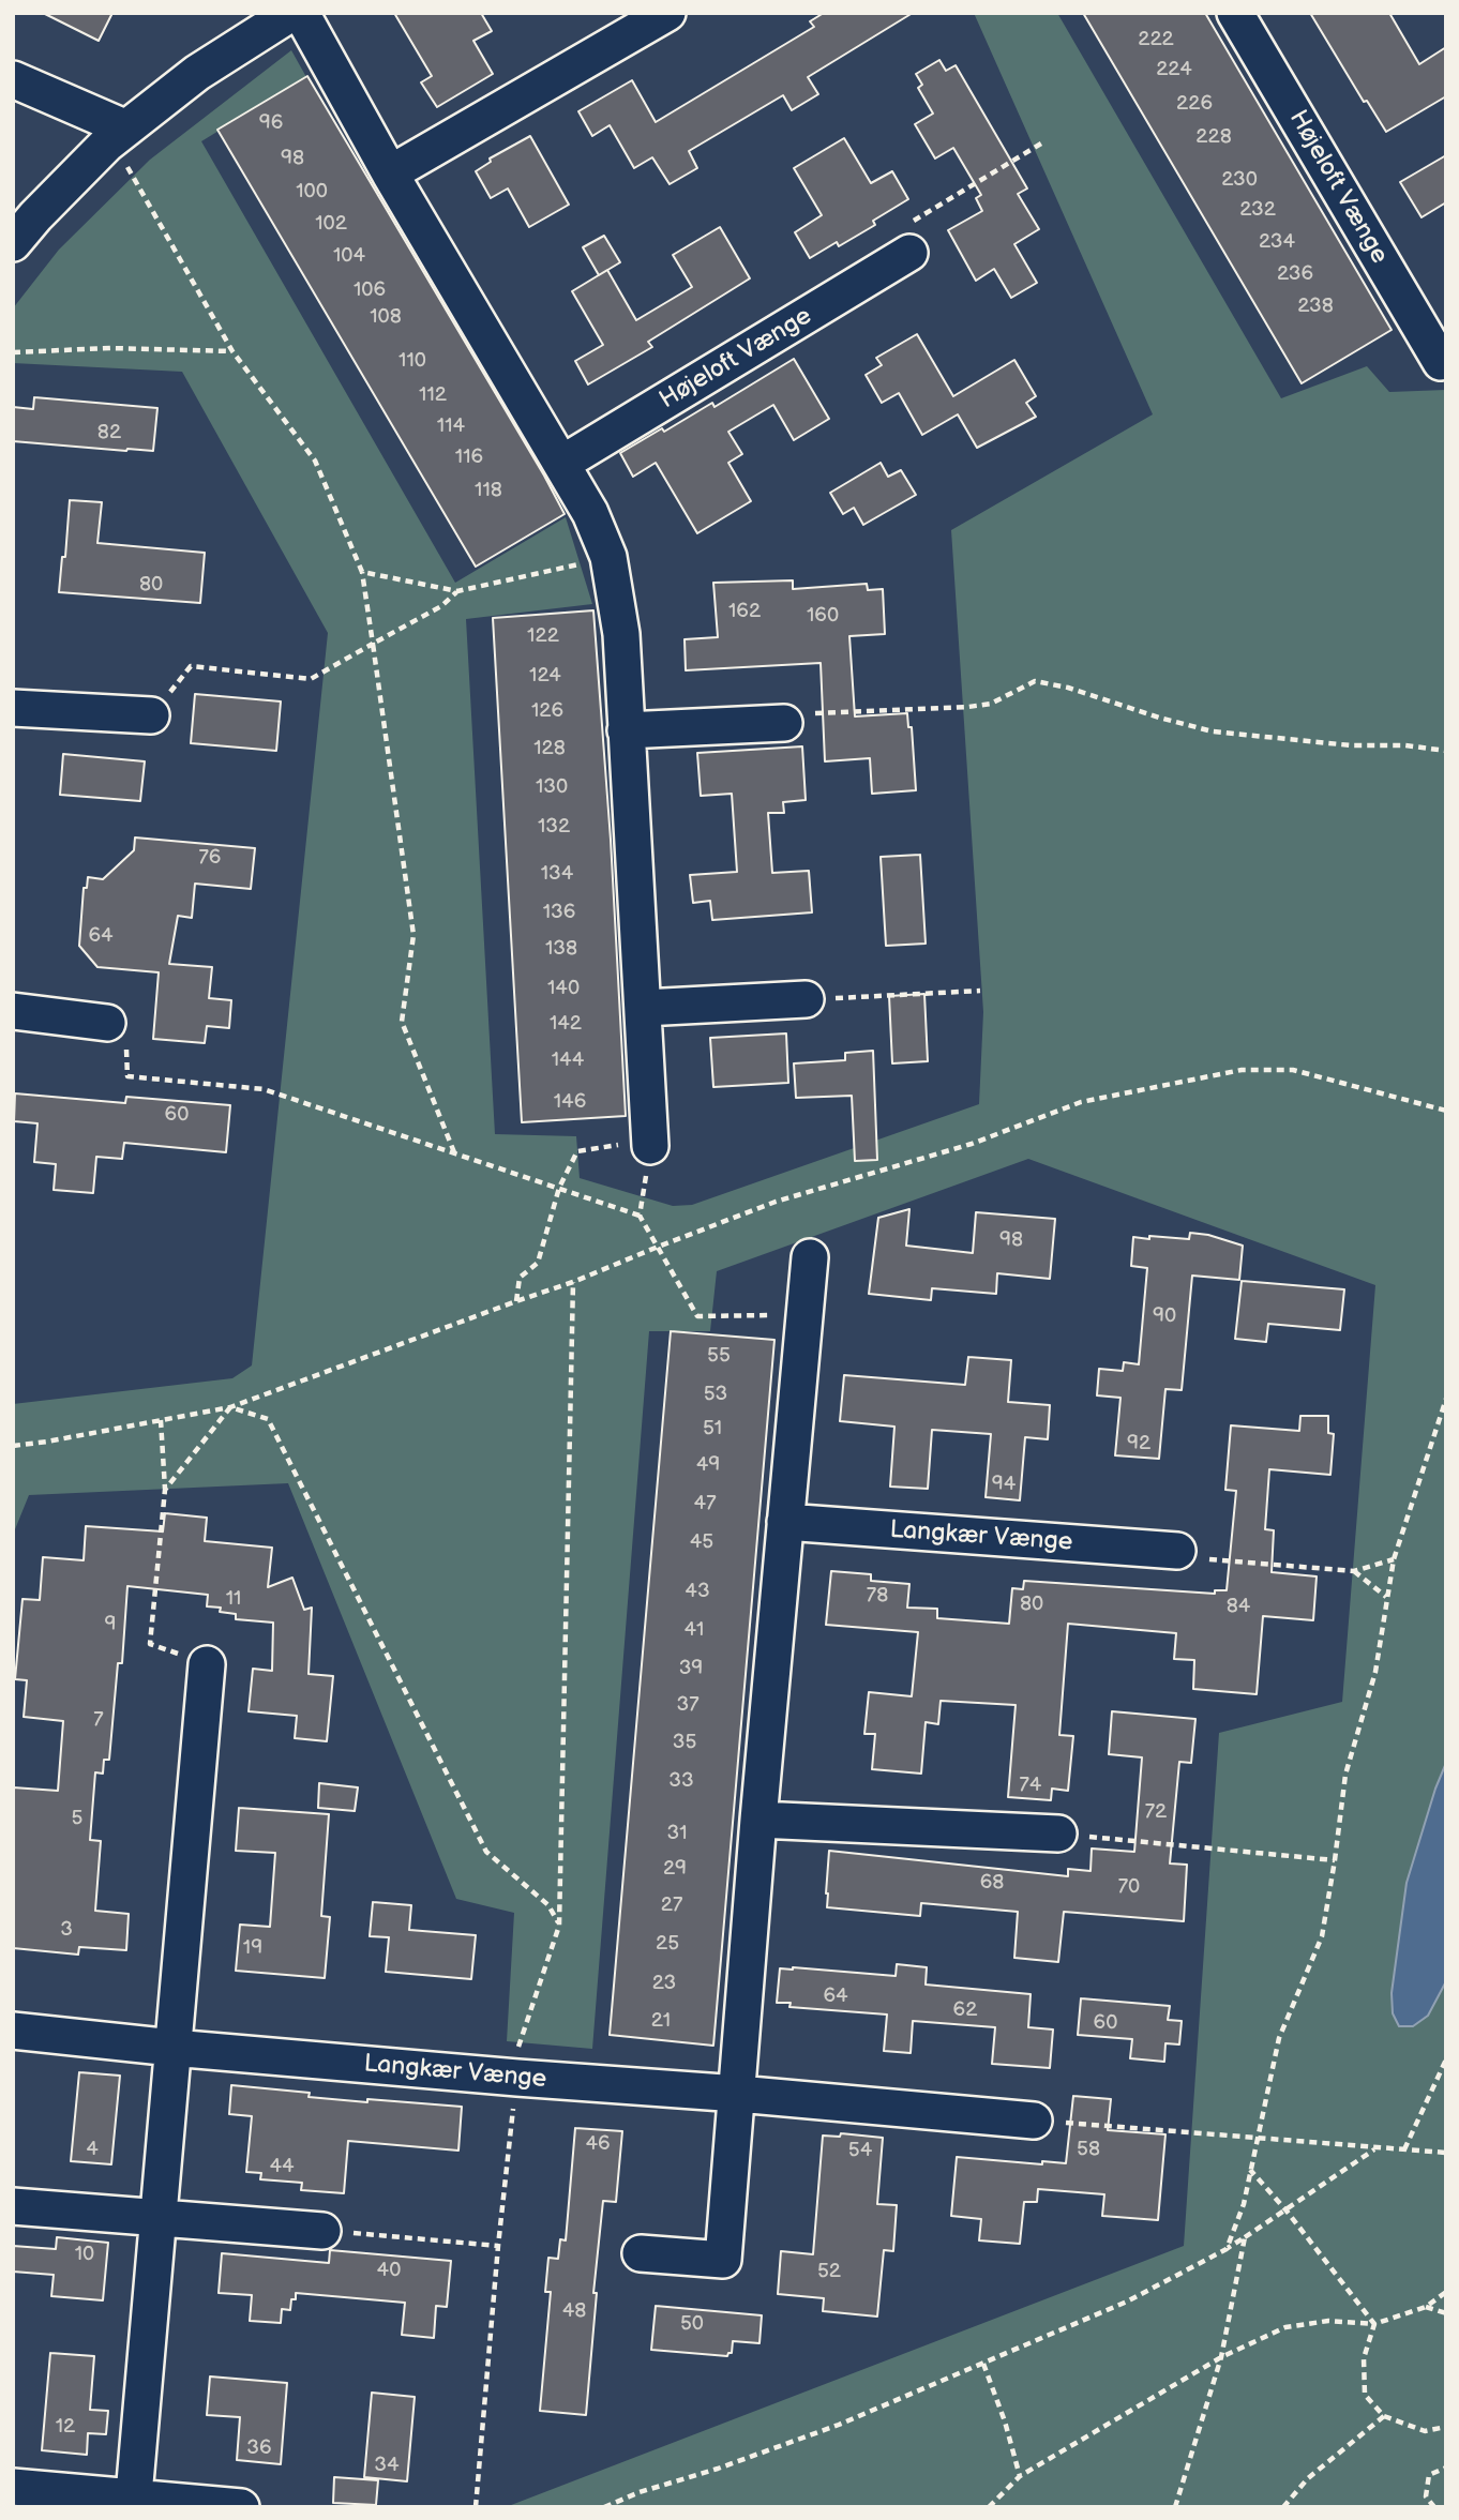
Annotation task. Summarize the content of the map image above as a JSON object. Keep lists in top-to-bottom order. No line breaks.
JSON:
{"streets":{"street":["Højeloft Vænge","Langkær Vænge"]},"house_numbers":["222","224","226","96","228","98","230","100","232","102","234","104","236","106","238","108","110","112","114","82","116","118","80","162","160","122","124","126","128","130","132","76","134","136","64","138","140","142","144","146","60","98","90","55","53","51","92","49","94","47","45","43","78","11","80","84","9","41","39","37","7","35","33","74","72","5","31","29","68","70","27","3","25","19","23","64","62","21","60","46","4","58","54","44","10","40","52","48","50","12","36","34"]}
